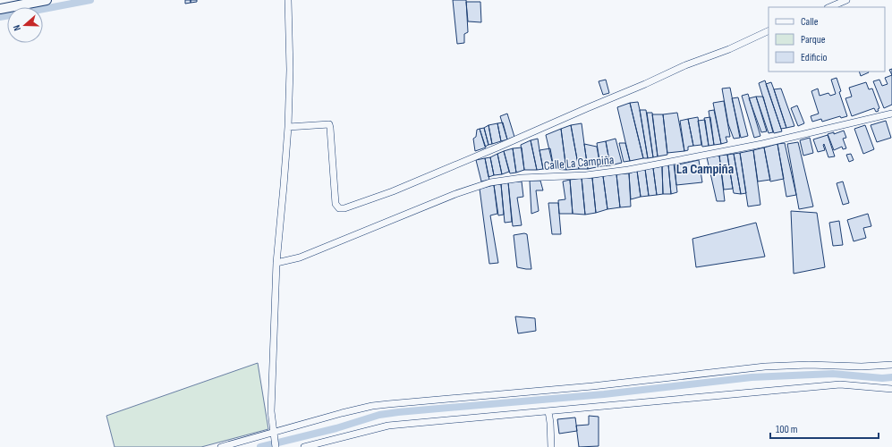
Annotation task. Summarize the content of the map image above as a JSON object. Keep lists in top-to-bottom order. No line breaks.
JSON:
{"streets":{"street":["Calle La Campiña"]},"districts":["La Campiña"],"legend":["Calle","Parque","Edificio"],"scale_bar":"100 m","north":"left"}
